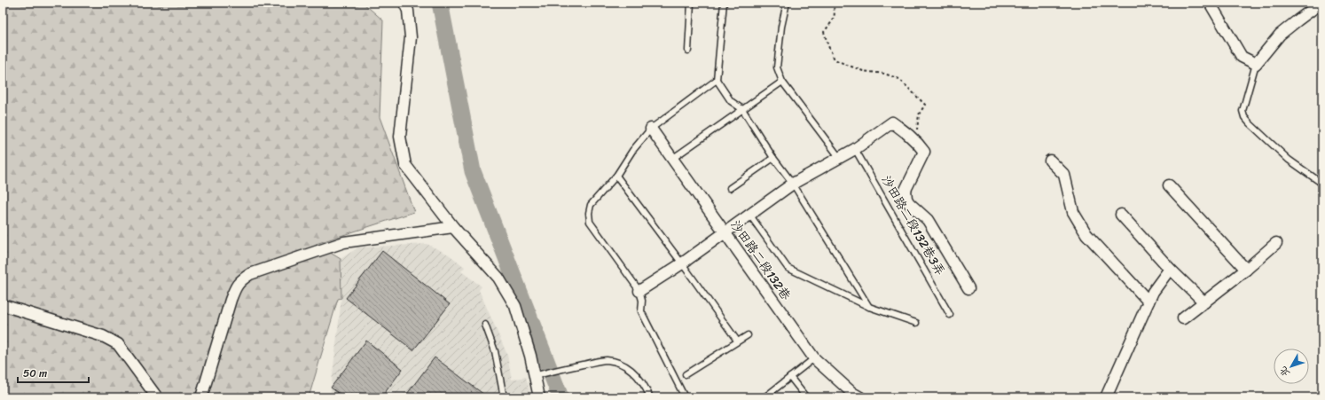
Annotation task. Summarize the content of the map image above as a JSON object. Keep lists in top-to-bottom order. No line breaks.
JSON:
{"streets":{"street":["沙田路二段132巷"],"lane":["沙田路二段132巷3弄"]},"scale_bar":"50 m","north":"bottom left"}
